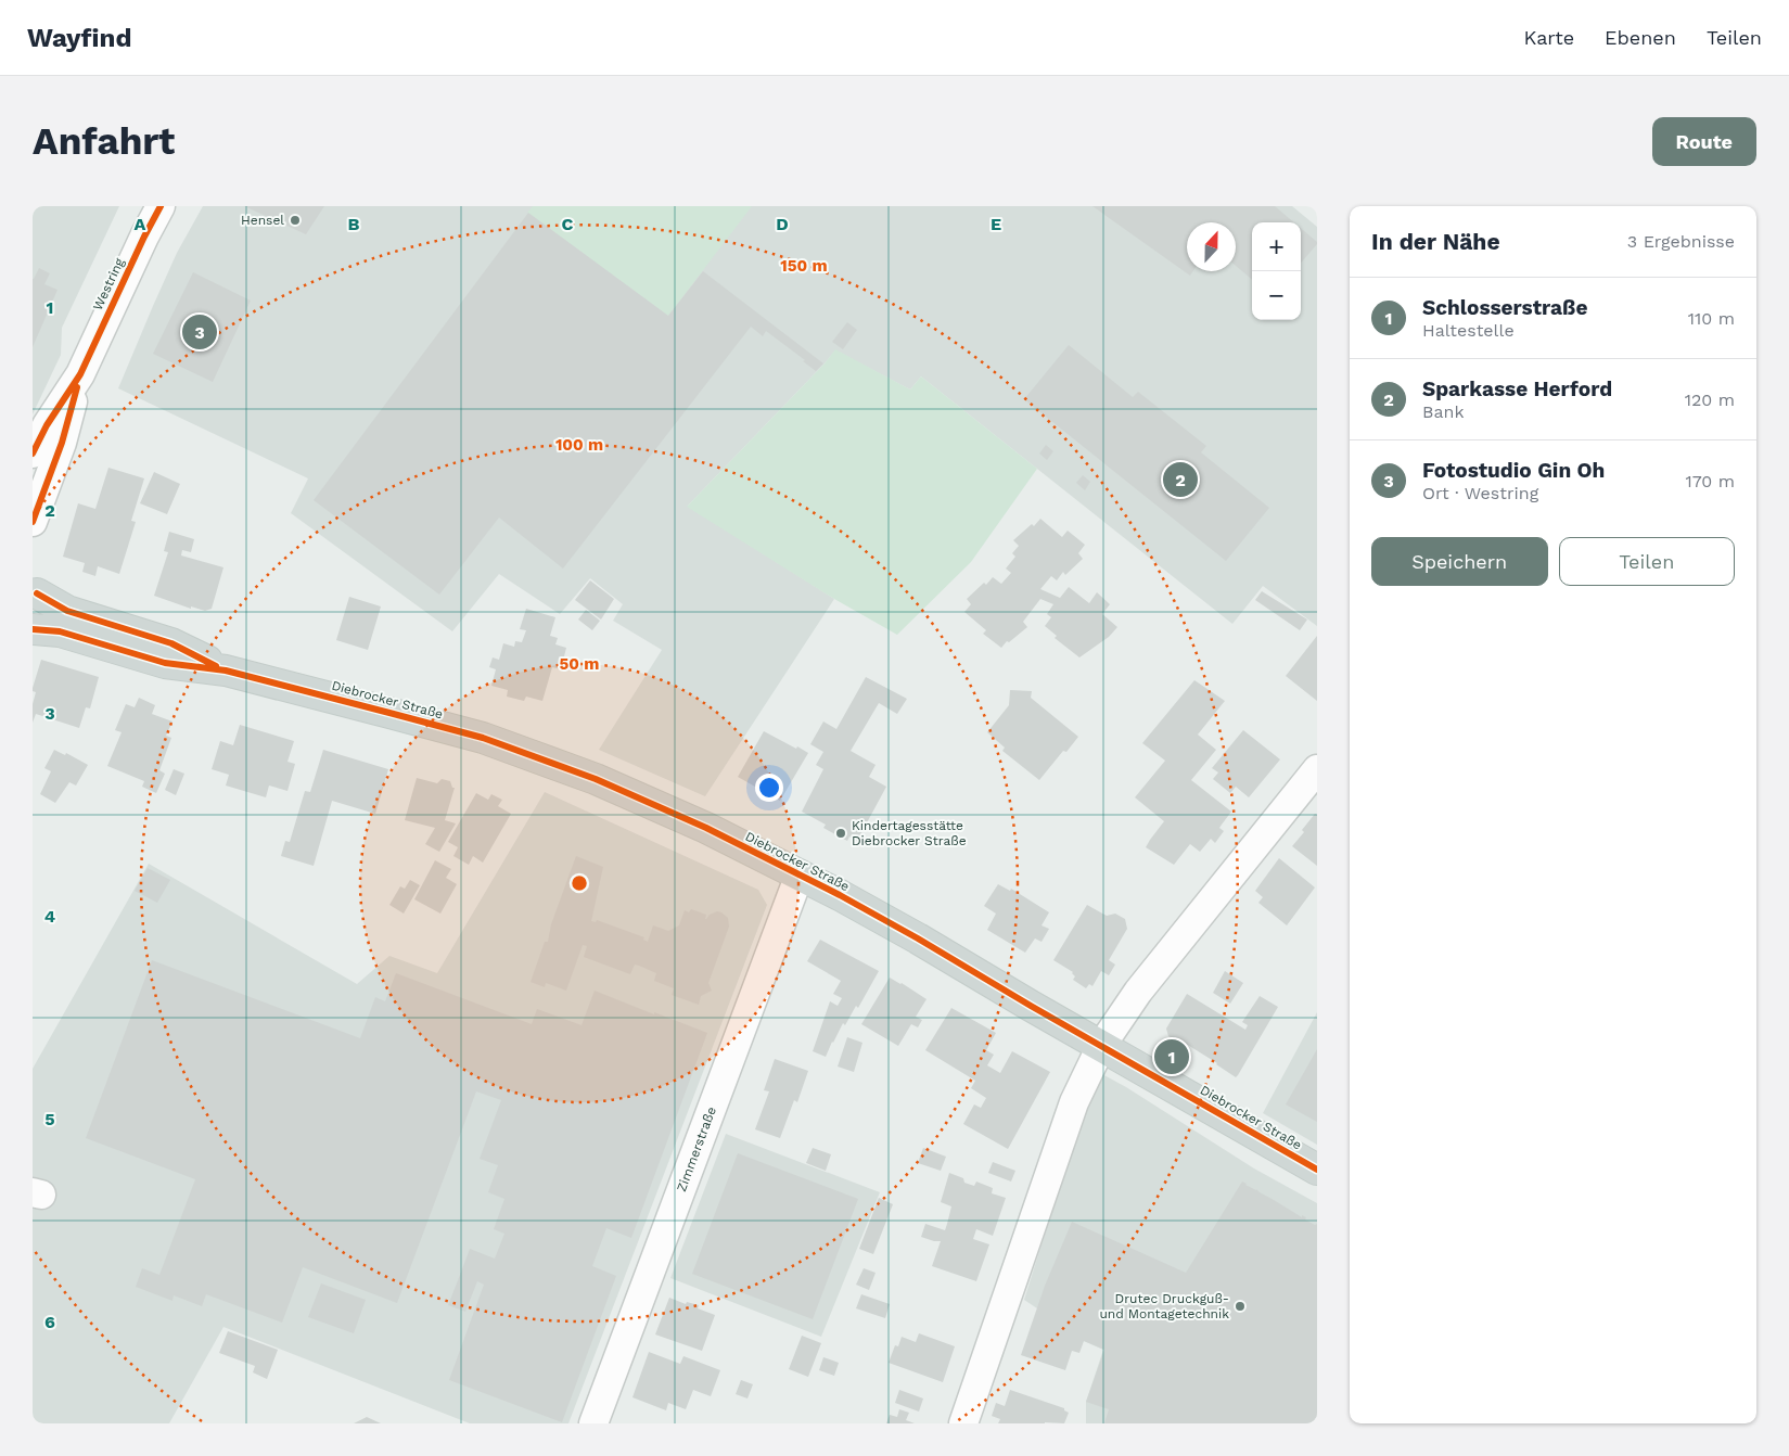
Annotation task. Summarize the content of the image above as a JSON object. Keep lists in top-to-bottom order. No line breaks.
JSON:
{"streets":{"main road":["Diebrocker Straße"],"street":["Westring","Zimmerstraße"]},"crossings":[["Diebrocker Straße","Zimmerstraße"]],"places":["Hensel","Kindertagesstätte Diebrocker Straße","Drutec Druckguß- und Montagetechnik"],"north":"top","page":{"header":"Wayfind","nav":["Karte","Ebenen","Teilen"],"buttons":["Route",["Speichern","Teilen"]],"title":"Anfahrt","heading":["In der Nähe","3 Ergebnisse"],"map_buttons":["+","−"],"list":[{"mark":"1","name":"Schlosserstraße","note":"Haltestelle","value":"110 m"},{"mark":"2","name":"Sparkasse Herford","note":"Bank","value":"120 m"},{"mark":"3","name":"Fotostudio Gin Oh","note":"Ort · Westring","value":"170 m"}],"pins":["3","2","1"]},"grid":{"columns":["A","B","C","D","E"],"rows":["1","2","3","4","5","6"]},"rings":["150 m","100 m","50 m"]}
